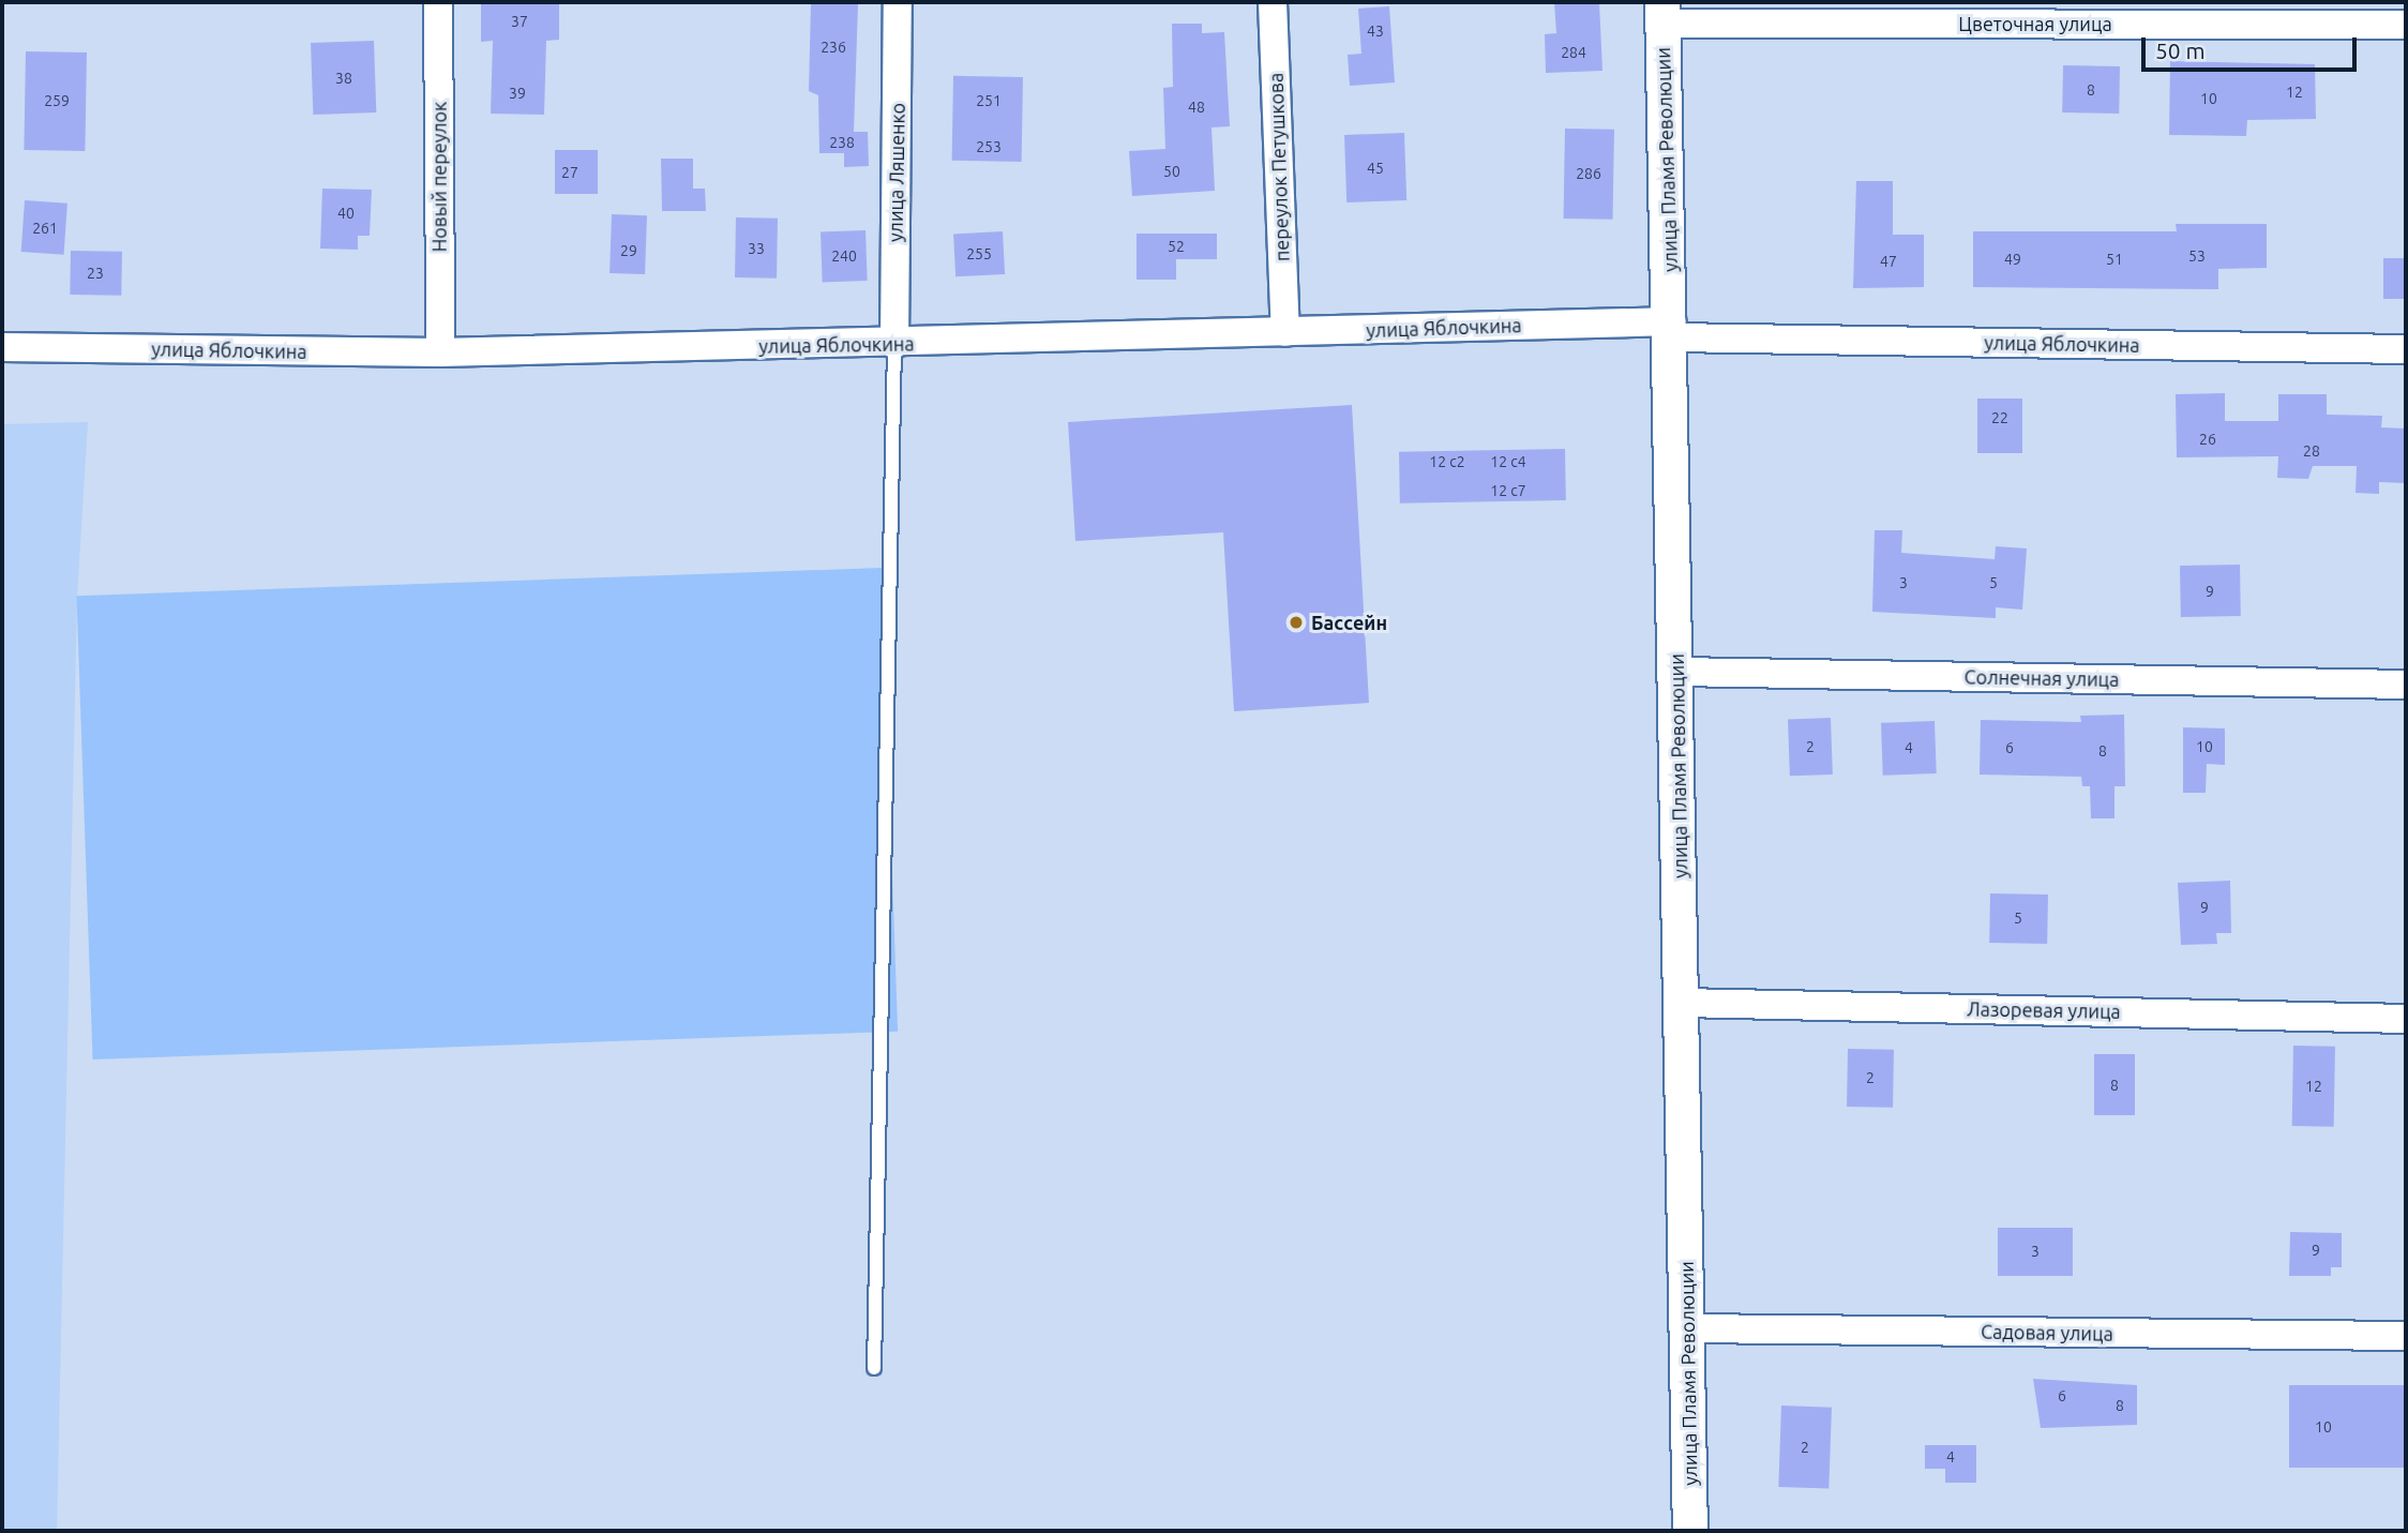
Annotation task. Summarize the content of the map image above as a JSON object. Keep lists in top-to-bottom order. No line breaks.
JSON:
{"streets":{"street":["Цветочная улица","улица Пламя Революции","переулок Петушкова","улица Ляшенко","Новый переулок","улица Яблочкина","Солнечная улица","Лазоревая улица","Садовая улица"]},"crossings":[["Цветочная улица","улица Пламя Революции"],["улица Пламя Революции","улица Яблочкина"],["улица Пламя Революции","Солнечная улица"],["улица Пламя Революции","Лазоревая улица"],["улица Пламя Революции","Садовая улица"],["переулок Петушкова","улица Яблочкина"],["улица Ляшенко","улица Яблочкина"],["Новый переулок","улица Яблочкина"]],"places":["Бассейн"],"house_numbers":["37","43","236","284","38","8","12","39","10","259","251","48","238","253","45","50","27","286","40","261","52","33","29","255","240","53","49","51","47","23","22","26","28","12 с2","12 с4","12 с7","3","5","9","2","10","4","6","8","9","5","2","8","12","9","3","6","8","10","2","4"],"scale_bar":"50 m"}
